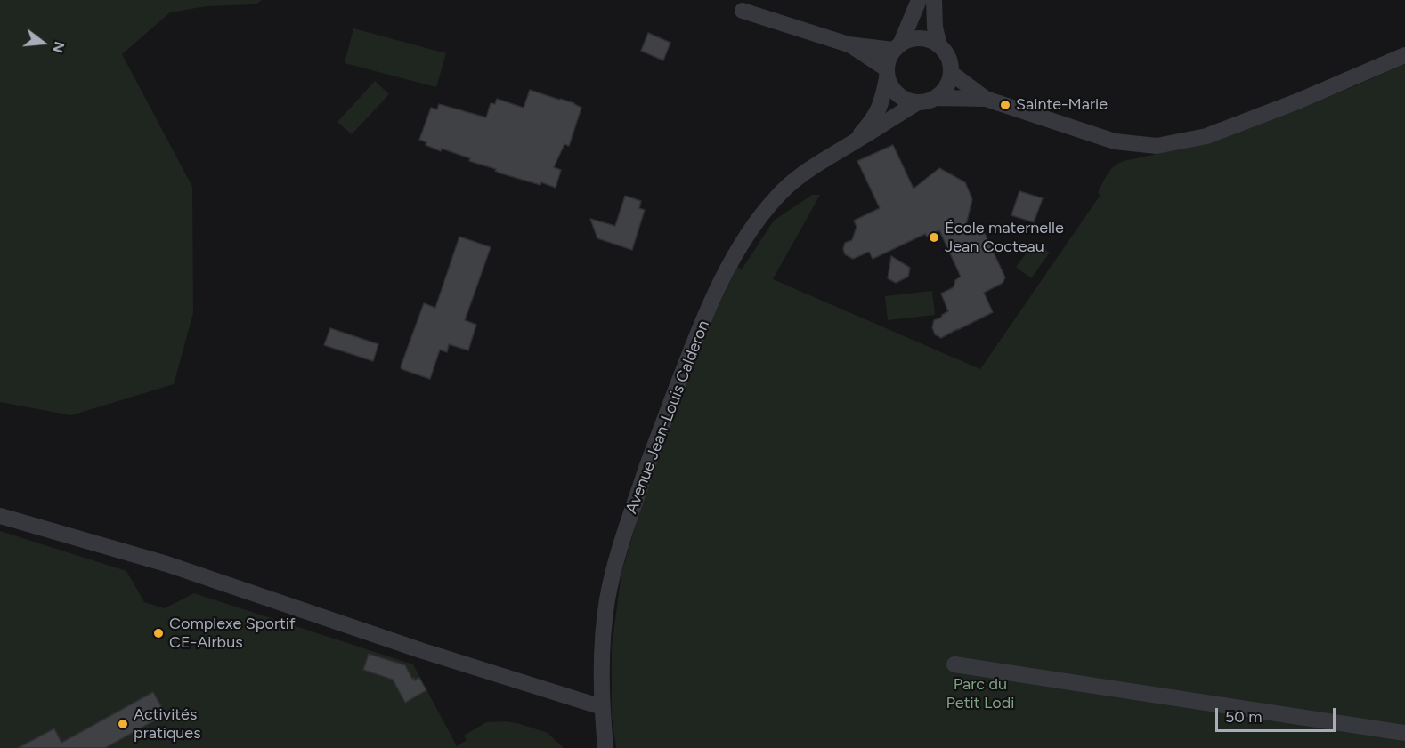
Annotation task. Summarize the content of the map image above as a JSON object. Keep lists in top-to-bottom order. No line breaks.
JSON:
{"streets":{"street":["Avenue Jean-Louis Calderon"]},"parks":["Parc du Petit Lodi"],"places":["Sainte-Marie","École maternelle Jean Cocteau","Complexe Sportif CE-Airbus","Activités pratiques"],"scale_bar":"50 m","north":"right"}
